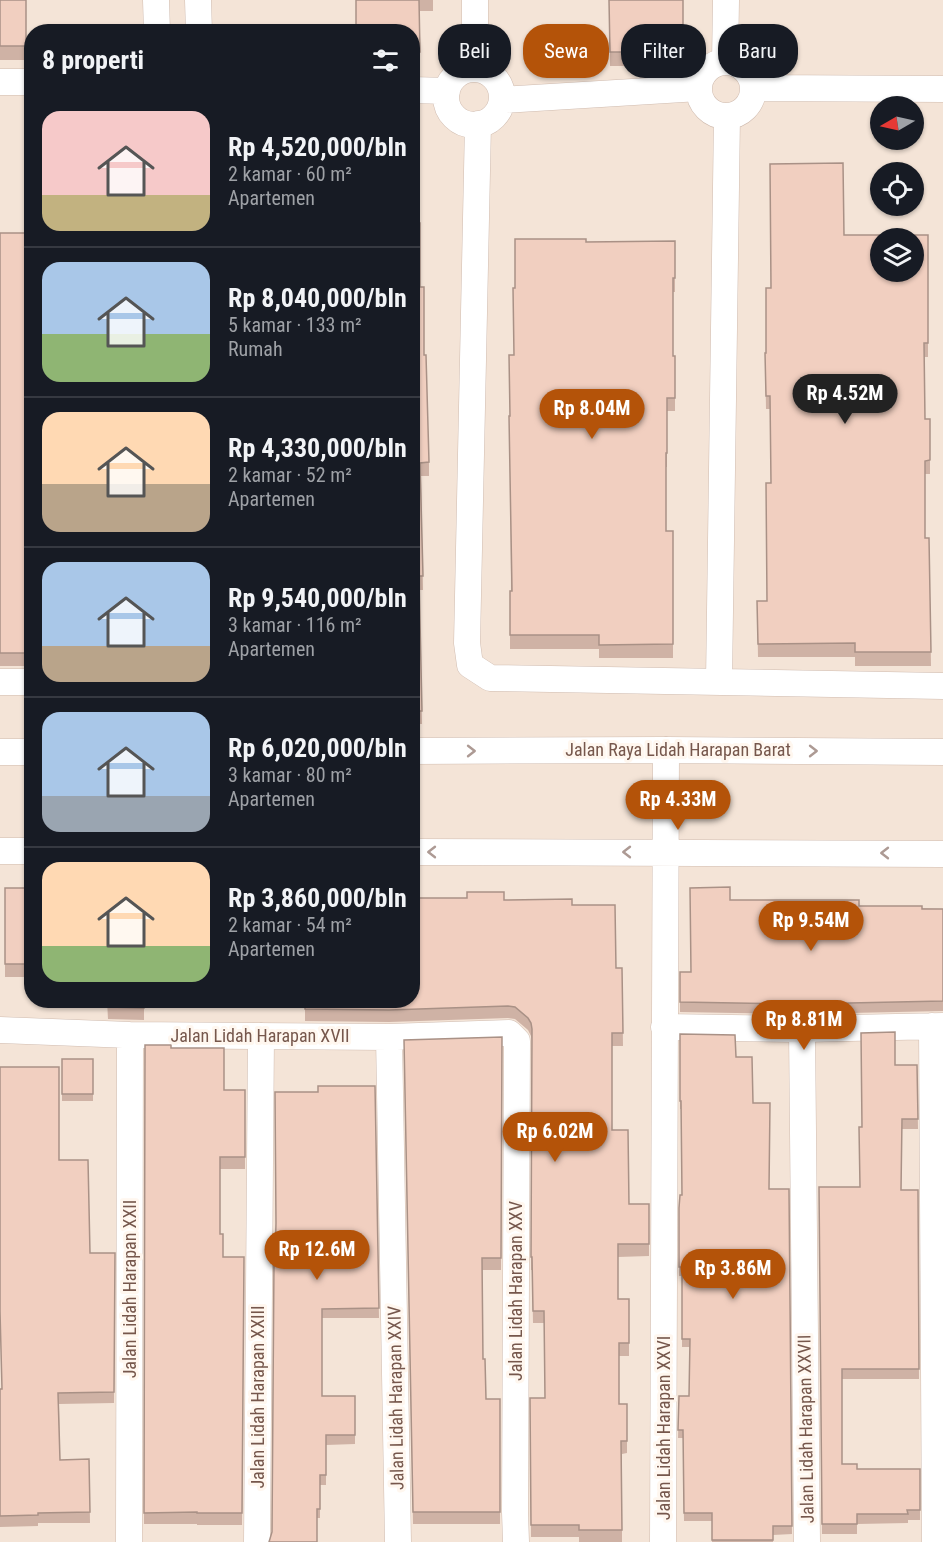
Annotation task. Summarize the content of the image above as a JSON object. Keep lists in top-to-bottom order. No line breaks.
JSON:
{"streets":{"street":["Jalan Raya Lidah Harapan Barat","Jalan Lidah Harapan XVII","Jalan Lidah Harapan XXII","Jalan Lidah Harapan XXV","Jalan Lidah Harapan XXIII","Jalan Lidah Harapan XXIV","Jalan Lidah Harapan XXVI","Jalan Lidah Harapan XXVII"]},"crossings":[["Jalan Raya Lidah Harapan Barat","Jalan Lidah Harapan XXVI"],["Jalan Lidah Harapan XVII","Jalan Lidah Harapan XXII"],["Jalan Lidah Harapan XVII","Jalan Lidah Harapan XXV"],["Jalan Lidah Harapan XVII","Jalan Lidah Harapan XXIII"],["Jalan Lidah Harapan XVII","Jalan Lidah Harapan XXIV"]],"north":"left","page":{"chip":["Beli","Sewa","Filter","Baru"],"heading":"8 properti","list":[{"name":"Rp 4,520,000/bln","note":"2 kamar · 60 m² · Apartemen"},{"name":"Rp 8,040,000/bln","note":"5 kamar · 133 m² · Rumah"},{"name":"Rp 4,330,000/bln","note":"2 kamar · 52 m² · Apartemen"},{"name":"Rp 9,540,000/bln","note":"3 kamar · 116 m² · Apartemen"},{"name":"Rp 6,020,000/bln","note":"3 kamar · 80 m² · Apartemen"},{"name":"Rp 3,860,000/bln","note":"2 kamar · 54 m² · Apartemen"}],"price":["Rp 4.52M","Rp 8.04M","Rp 4.33M","Rp 9.54M","Rp 8.81M","Rp 6.02M","Rp 12.6M","Rp 3.86M"]}}
